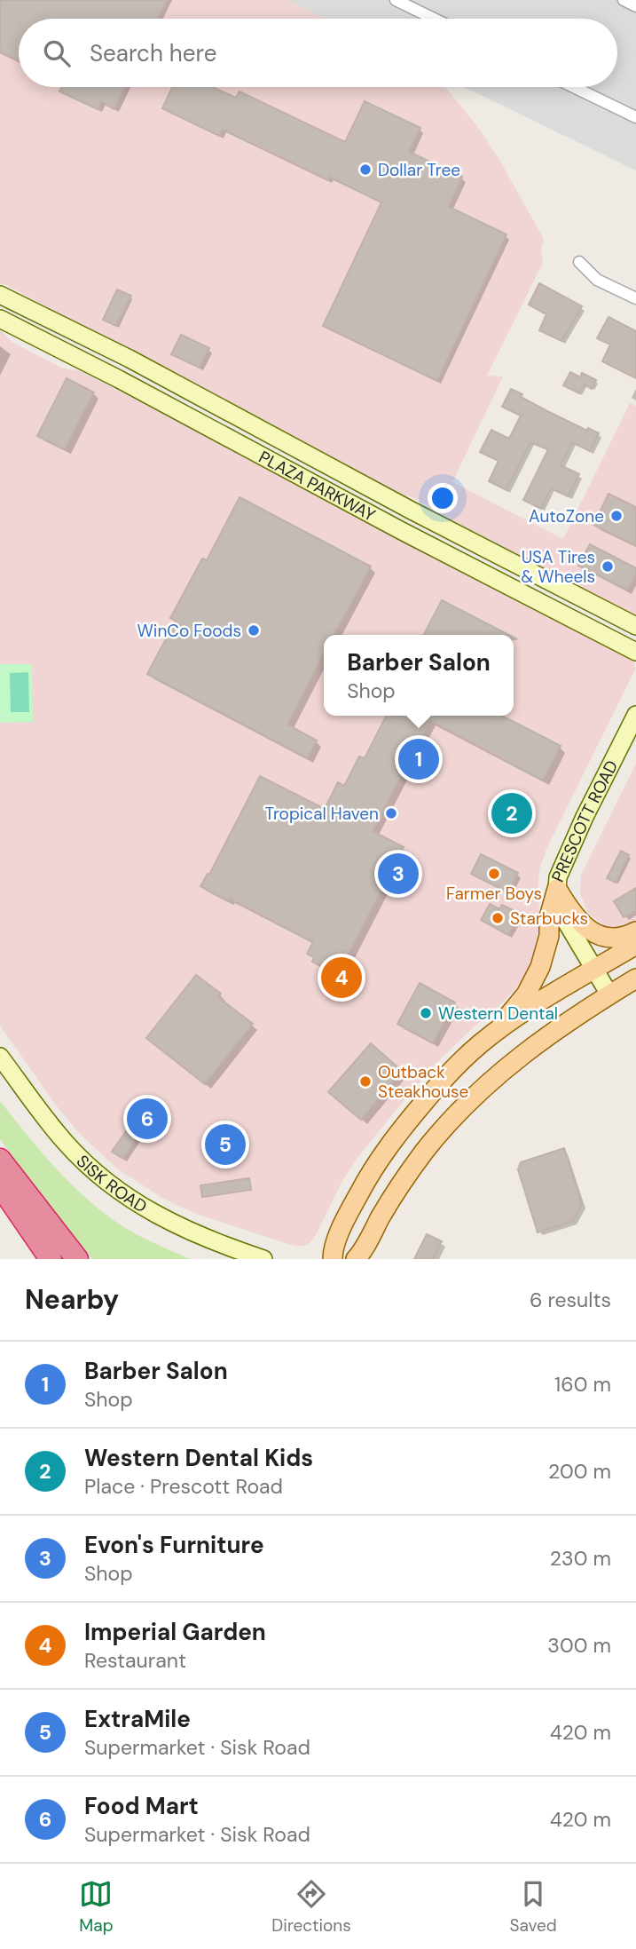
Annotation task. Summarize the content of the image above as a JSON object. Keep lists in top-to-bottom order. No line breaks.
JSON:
{"streets":{"street":["PLAZA PARKWAY","PRESCOTT ROAD","SISK ROAD"]},"places":["Dollar Tree","AutoZone","USA Tires & Wheels","WinCo Foods","Tropical Haven","Farmer Boys","Starbucks","Western Dental","Outback Steakhouse"],"page":{"search":"Search here","popup":["Barber Salon","Shop"],"pins":["1","2","3","4","6","5"],"heading":["Nearby","6 results"],"list":[{"mark":"1","name":"Barber Salon","note":"Shop","value":"160 m"},{"mark":"2","name":"Western Dental Kids","note":"Place · Prescott Road","value":"200 m"},{"mark":"3","name":"Evon's Furniture","note":"Shop","value":"230 m"},{"mark":"4","name":"Imperial Garden","note":"Restaurant","value":"300 m"},{"mark":"5","name":"ExtraMile","note":"Supermarket · Sisk Road","value":"420 m"},{"mark":"6","name":"Food Mart","note":"Supermarket · Sisk Road","value":"420 m"}],"nav":["Map","Directions","Saved"]}}
